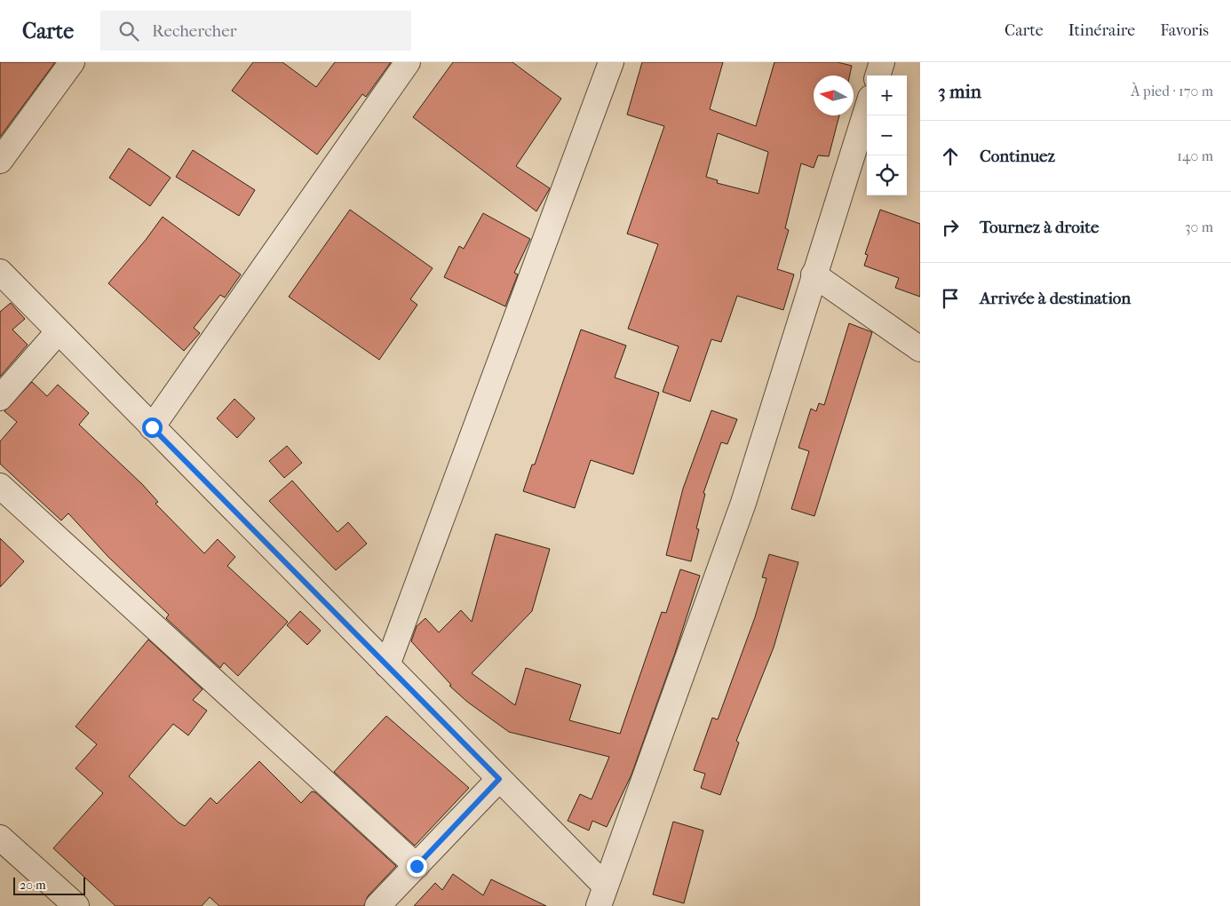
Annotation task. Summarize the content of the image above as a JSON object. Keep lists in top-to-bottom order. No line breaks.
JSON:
{"scale_bar":"20 m","north":"left","page":{"header":"Carte","search":"Rechercher","nav":["Carte","Itinéraire","Favoris"],"heading":["3 min","À pied · 170 m"],"map_buttons":["+","−"],"list":[["Continuez","140 m"],["Tournez à droite","30 m"],"Arrivée à destination"],"scale":"20 m"}}
